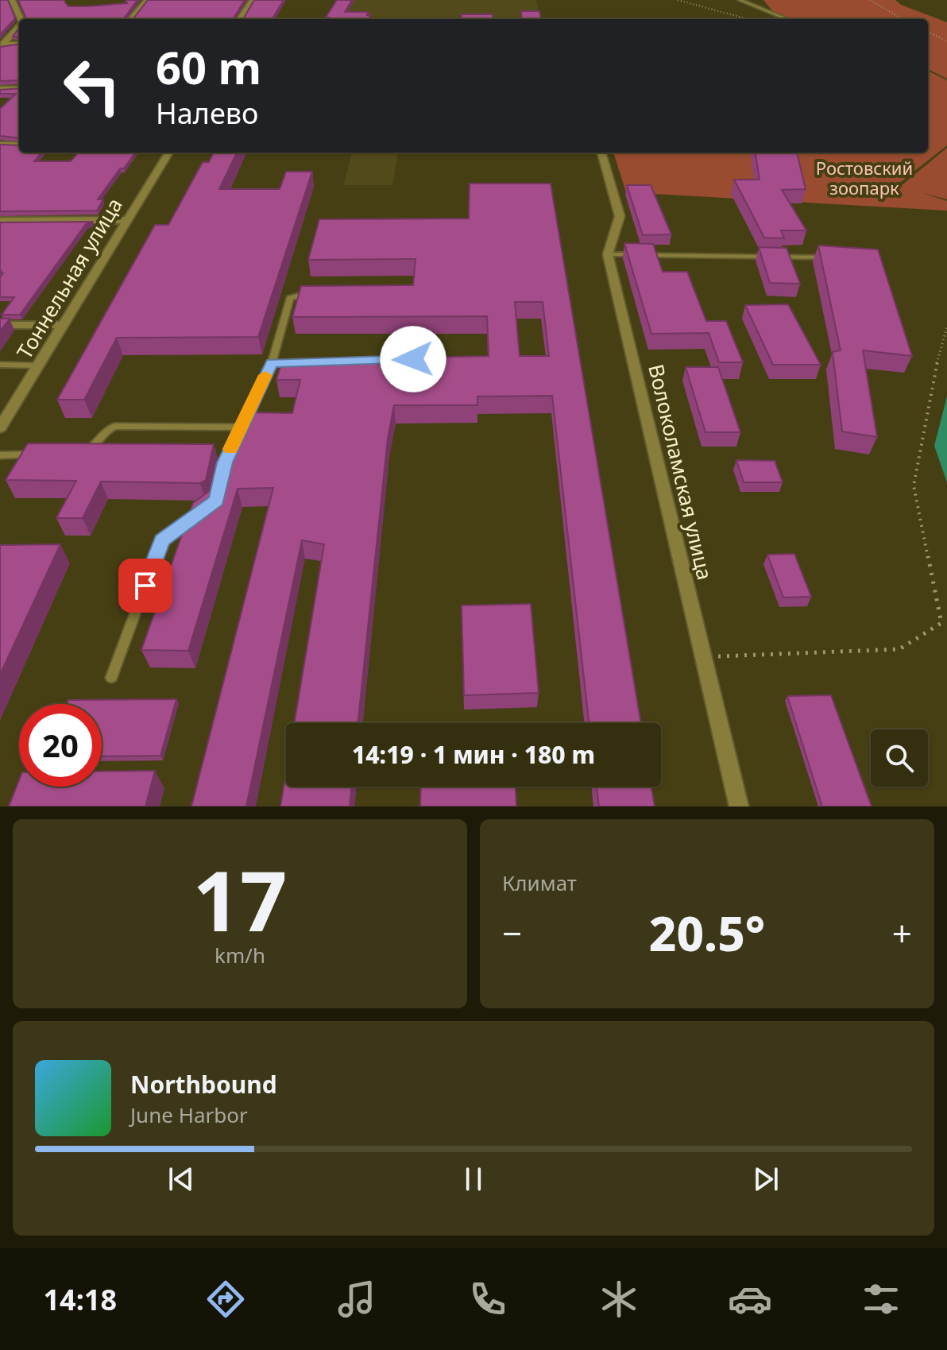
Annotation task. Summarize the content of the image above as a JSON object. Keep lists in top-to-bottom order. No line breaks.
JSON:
{"streets":{"street":["Тоннельная улица","Волоколамская улица"]},"parks":["Ростовский зоопарк"],"page":{"turn":["60 m","Налево"],"limit":"20","trip":"14:19 · 1 мин · 180 m","tile":[["17","km/h"],"Климат"],"heat":["−","20.5°","+"],"song":["Northbound","June Harbor"],"tabs":"14:18"}}
